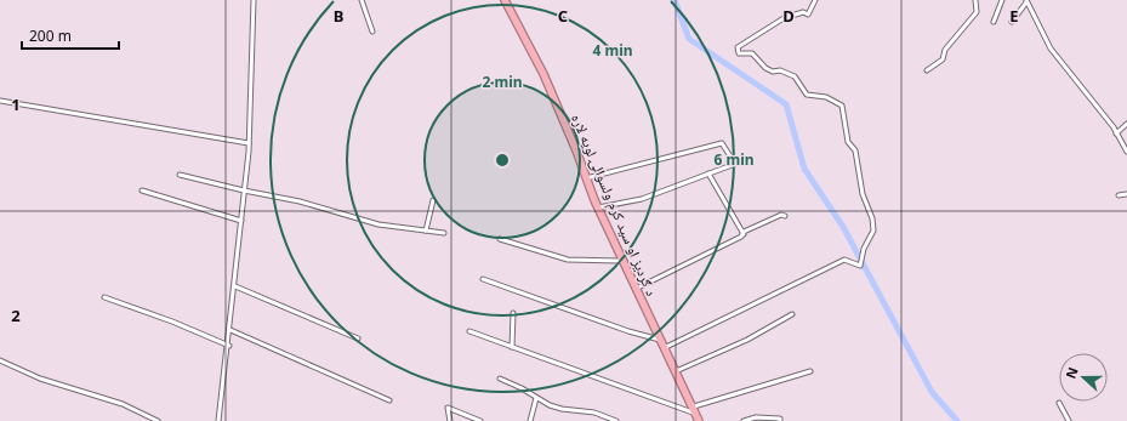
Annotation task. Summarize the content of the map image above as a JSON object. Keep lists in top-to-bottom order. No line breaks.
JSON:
{"streets":{"highway":["د ګردیز او سید کرم ولسوالۍ لویه لاره"]},"scale_bar":"200 m","north":"left","grid":{"columns":["B","C","D","E"],"rows":["1","2"]},"rings":["4 min","2 min","6 min"]}
